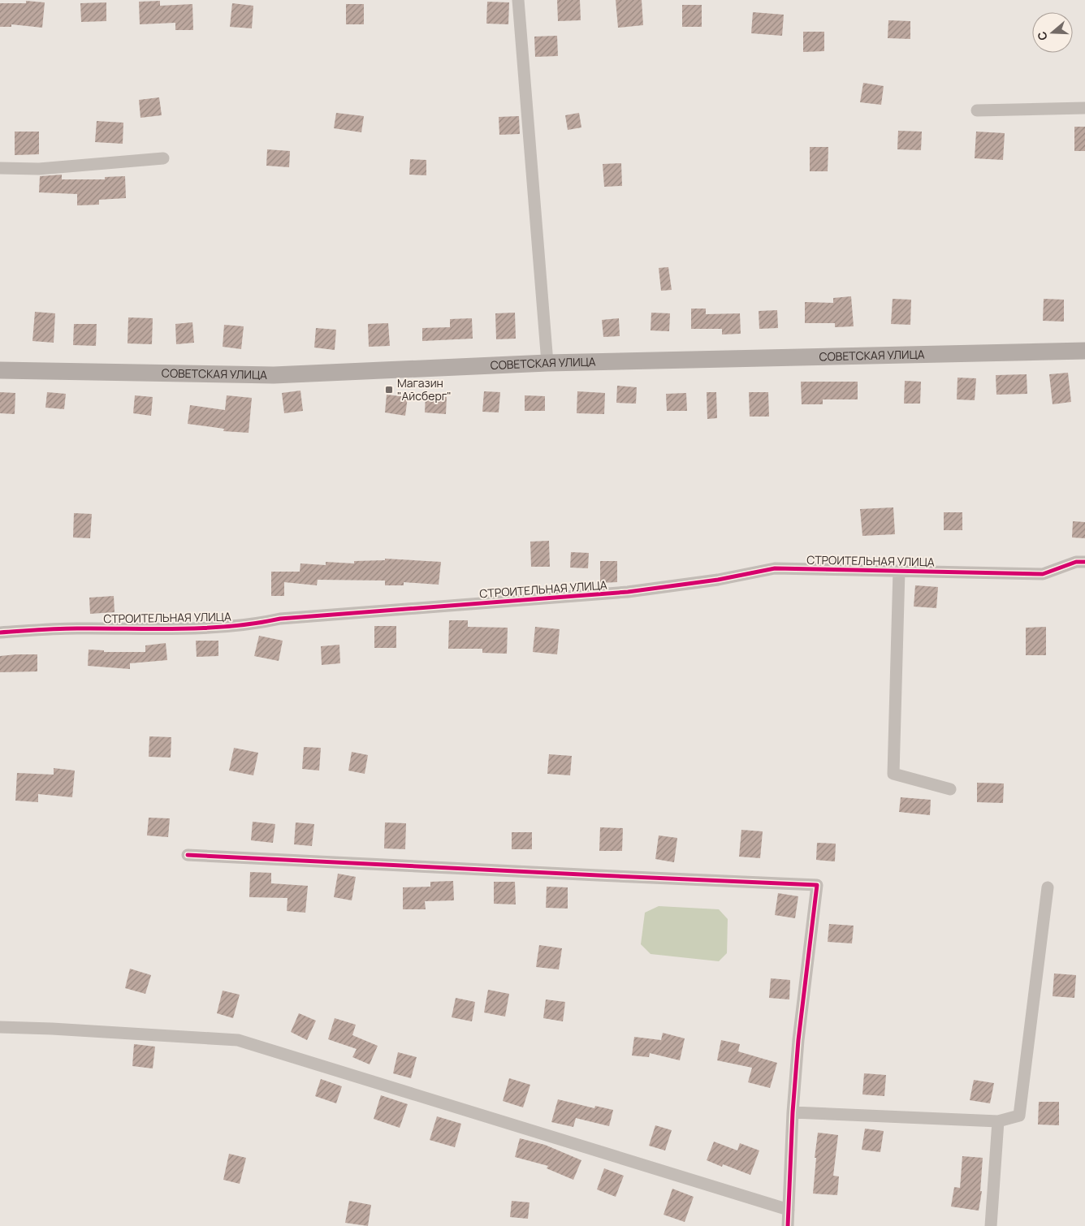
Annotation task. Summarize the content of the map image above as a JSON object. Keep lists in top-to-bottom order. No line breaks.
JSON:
{"streets":{"main road":["СОВЕТСКАЯ УЛИЦА"],"street":["СТРОИТЕЛЬНАЯ УЛИЦА"]},"places":{"transit":["Магазин \"Айсберг\""]},"north":"left"}
